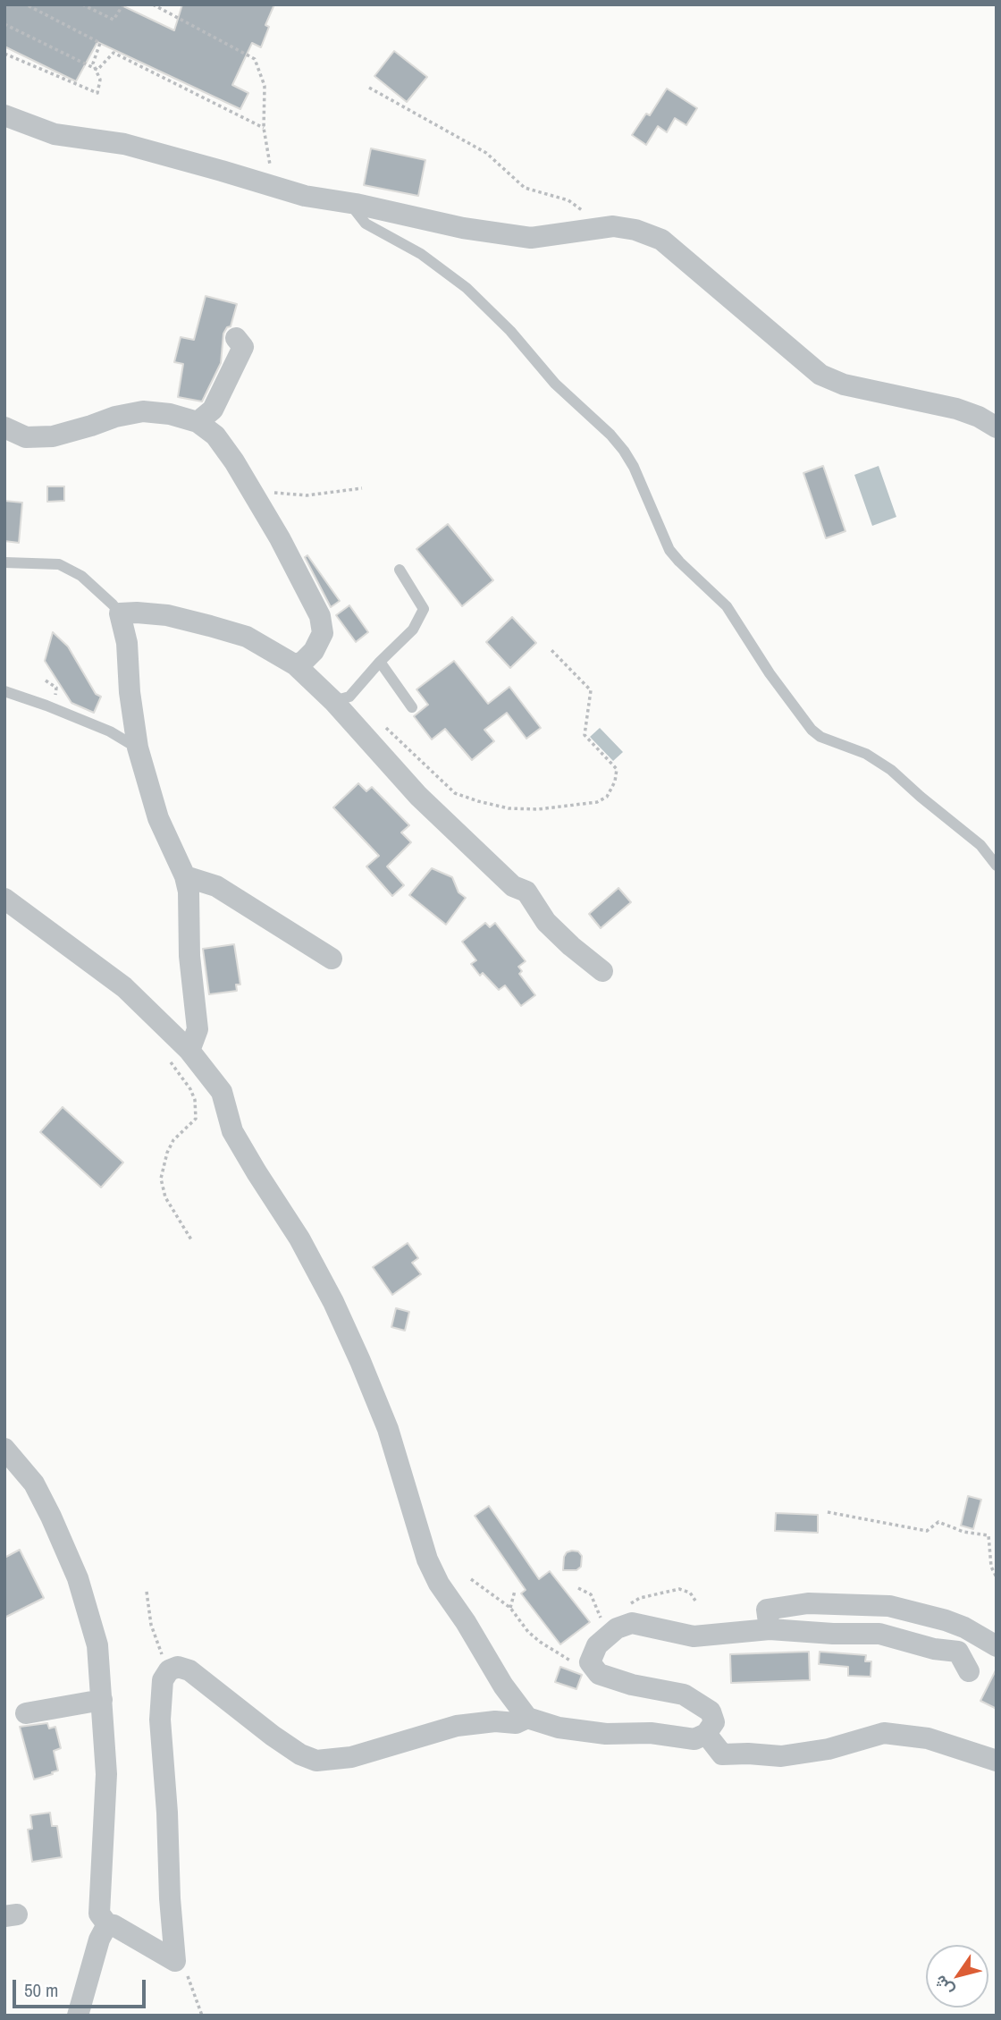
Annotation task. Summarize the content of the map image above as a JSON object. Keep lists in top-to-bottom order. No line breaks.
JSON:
{"scale_bar":"50 m","north":"bottom left"}
